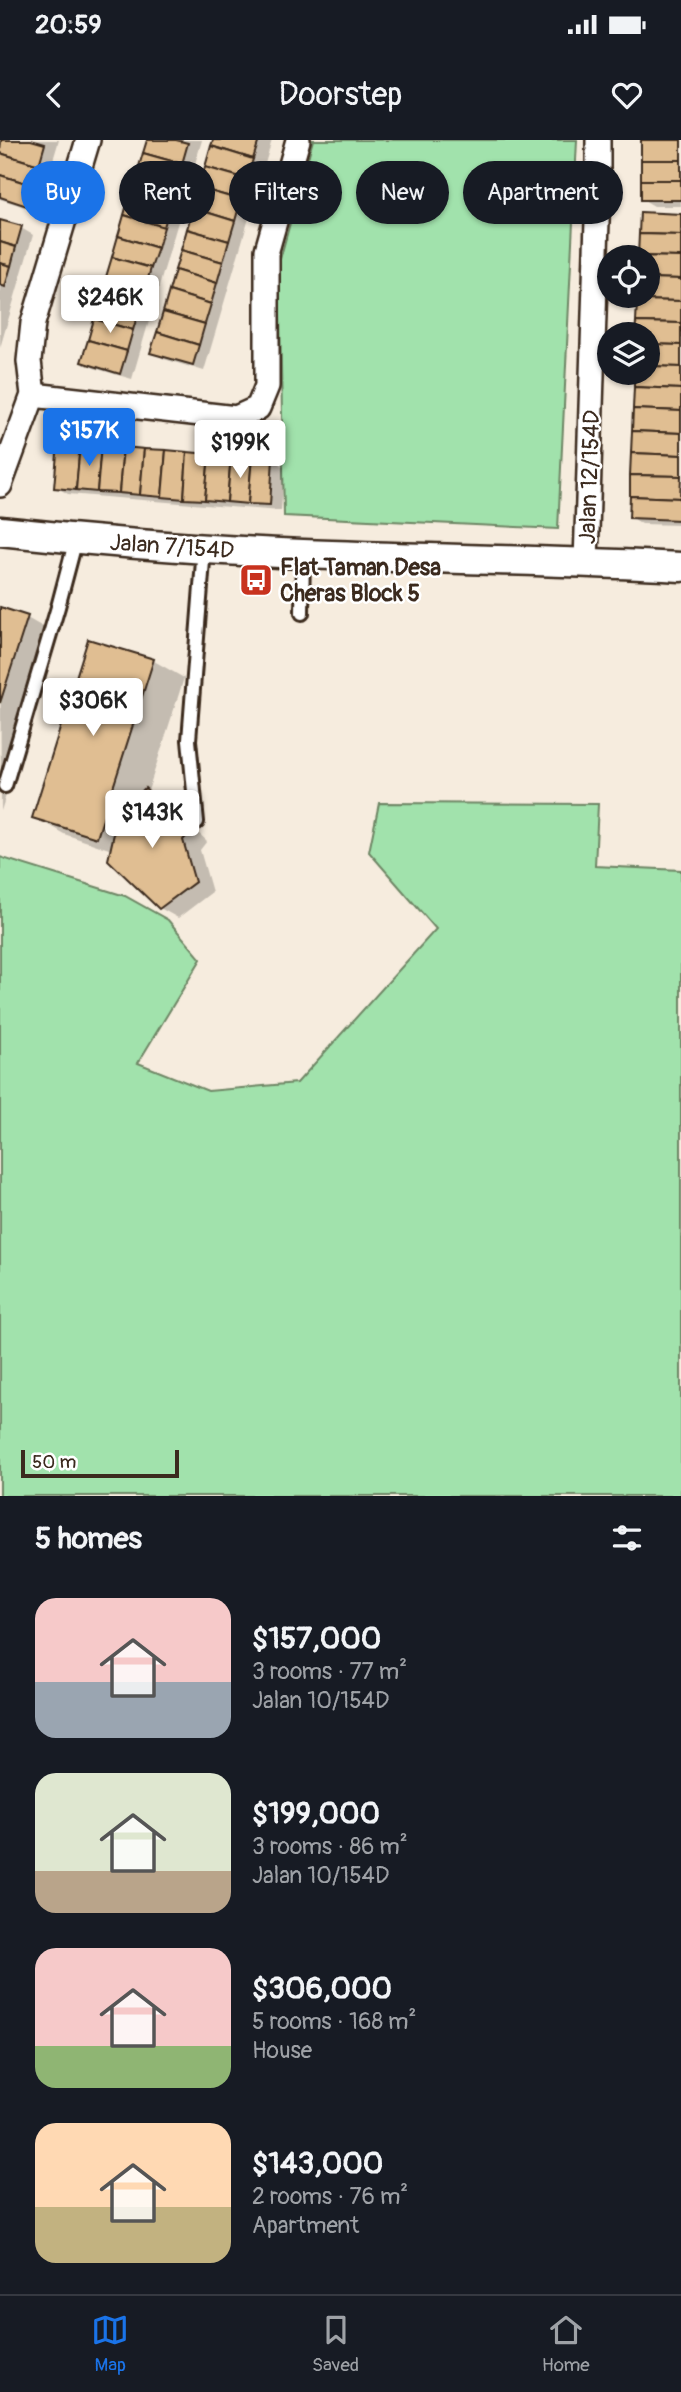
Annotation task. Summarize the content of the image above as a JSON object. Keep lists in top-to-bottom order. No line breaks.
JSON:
{"streets":{"street":["Jalan 12/154D","Jalan 7/154D"]},"crossings":[["Jalan 12/154D","Jalan 7/154D"]],"places":{"bus stop":["Flat Taman Desa Cheras Block 5"]},"scale_bar":"50 m","page":{"status":"20:59","header":"Doorstep","chip":["Buy","Rent","Filters","New","Apartment"],"price":["$246K","$157K","$199K","$306K","$143K"],"scale":"50 m","heading":"5 homes","list":[{"name":"$157,000","note":"3 rooms · 77 m² · Jalan 10/154D"},{"name":"$199,000","note":"3 rooms · 86 m² · Jalan 10/154D"},{"name":"$306,000","note":"5 rooms · 168 m² · House"},{"name":"$143,000","note":"2 rooms · 76 m² · Apartment"}],"tabs":["Map","Saved","Home"]}}
